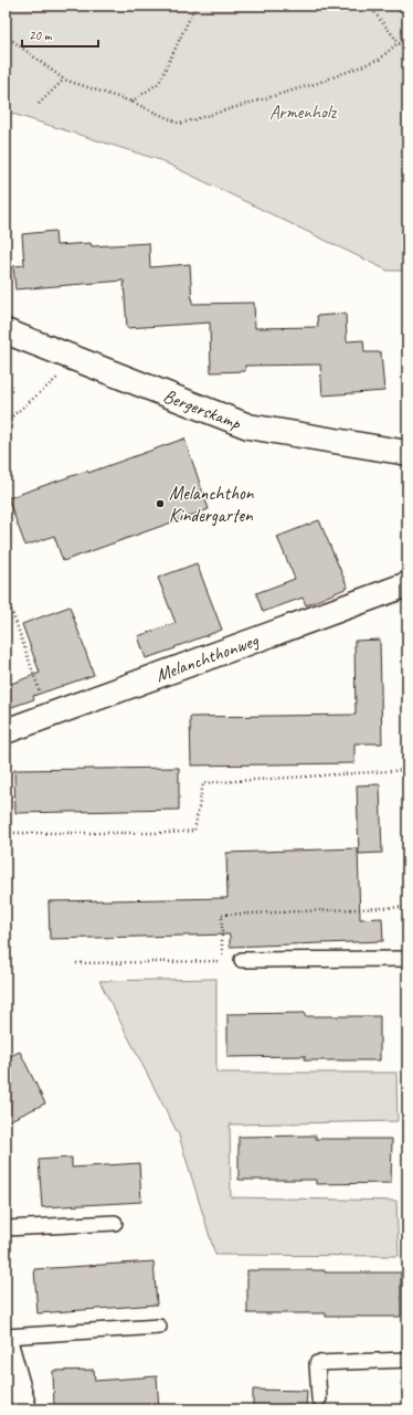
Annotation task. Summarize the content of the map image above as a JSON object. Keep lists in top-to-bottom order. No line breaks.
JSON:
{"streets":{"street":["Bergerskamp","Melanchthonweg"]},"parks":["Armenholz"],"places":["Melanchthon Kindergarten"],"scale_bar":"20 m"}
